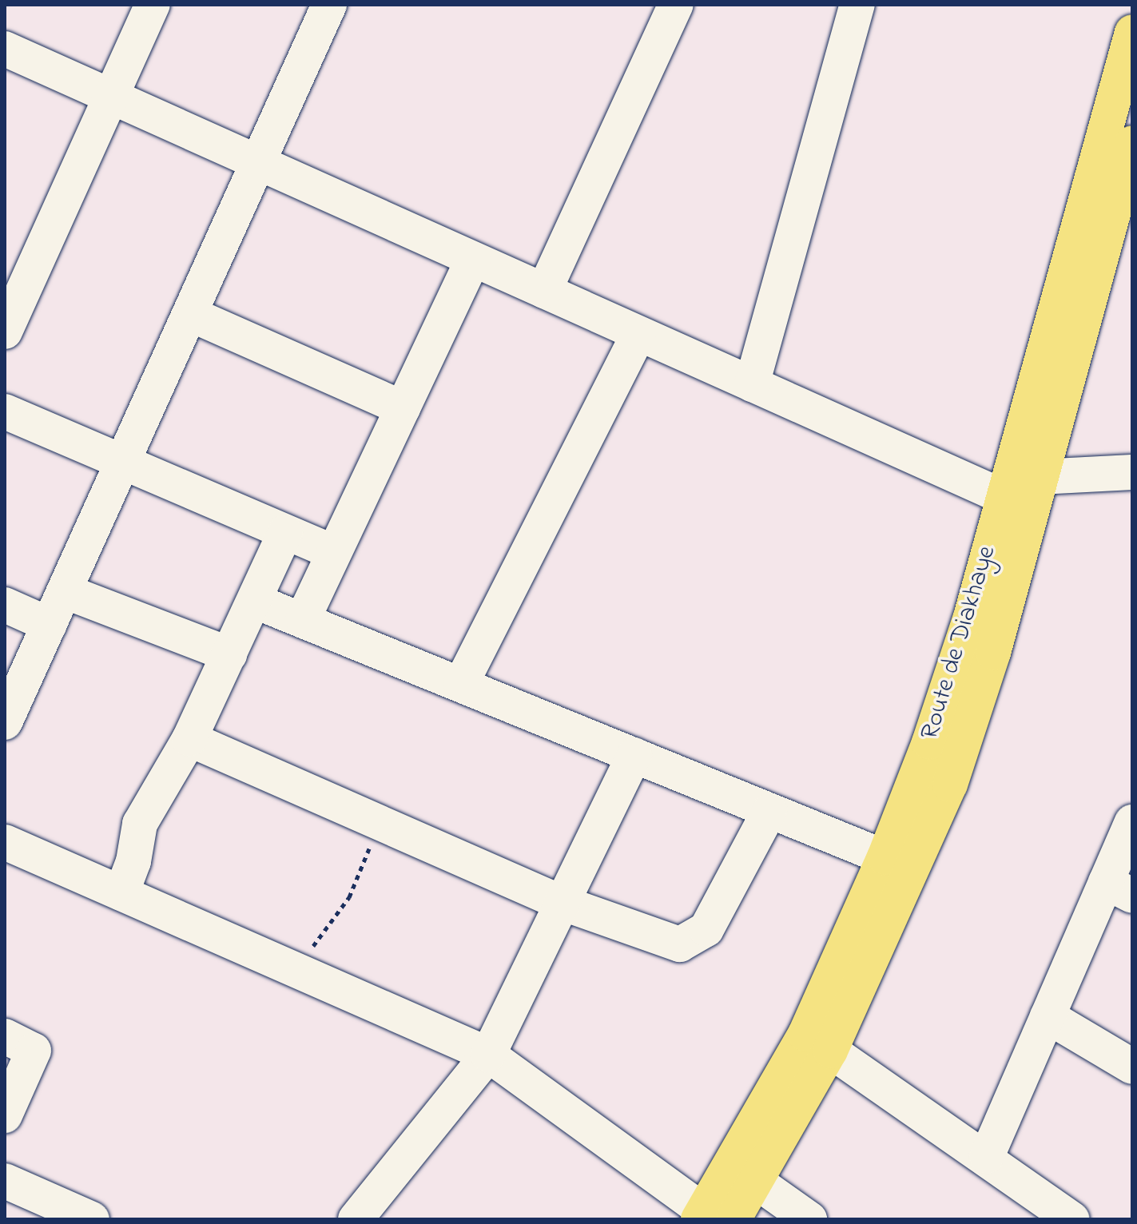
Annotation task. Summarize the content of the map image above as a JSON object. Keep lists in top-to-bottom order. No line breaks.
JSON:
{"streets":{"main road":["Route de Diakhaye"]}}
